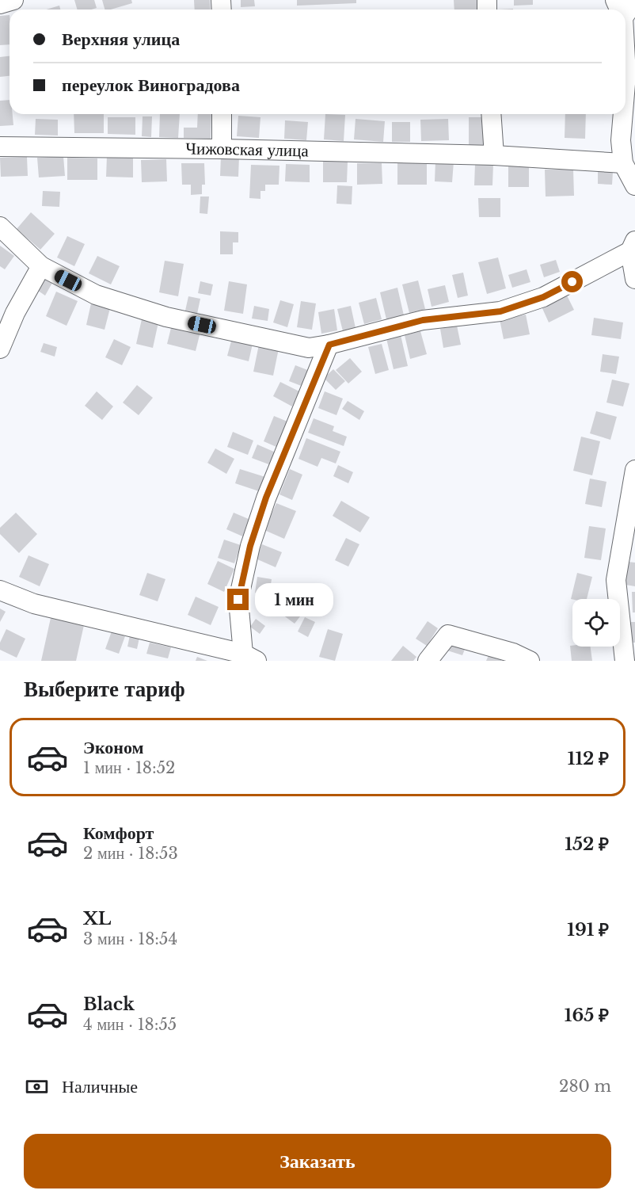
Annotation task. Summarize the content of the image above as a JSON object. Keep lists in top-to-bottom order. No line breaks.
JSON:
{"streets":{"street":["Чижовская улица"]},"page":{"banner":["Верхняя улица","переулок Виноградова"],"bubble":"1 мин","heading":"Выберите тариф","list":[{"name":"Эконом","note":"1 мин · 18:52","value":"112 ₽"},{"name":"Комфорт","note":"2 мин · 18:53","value":"152 ₽"},{"name":"XL","note":"3 мин · 18:54","value":"191 ₽"},{"name":"Black","note":"4 мин · 18:55","value":"165 ₽"}],"pay":["Наличные","280 m"],"buttons":"Заказать"}}
